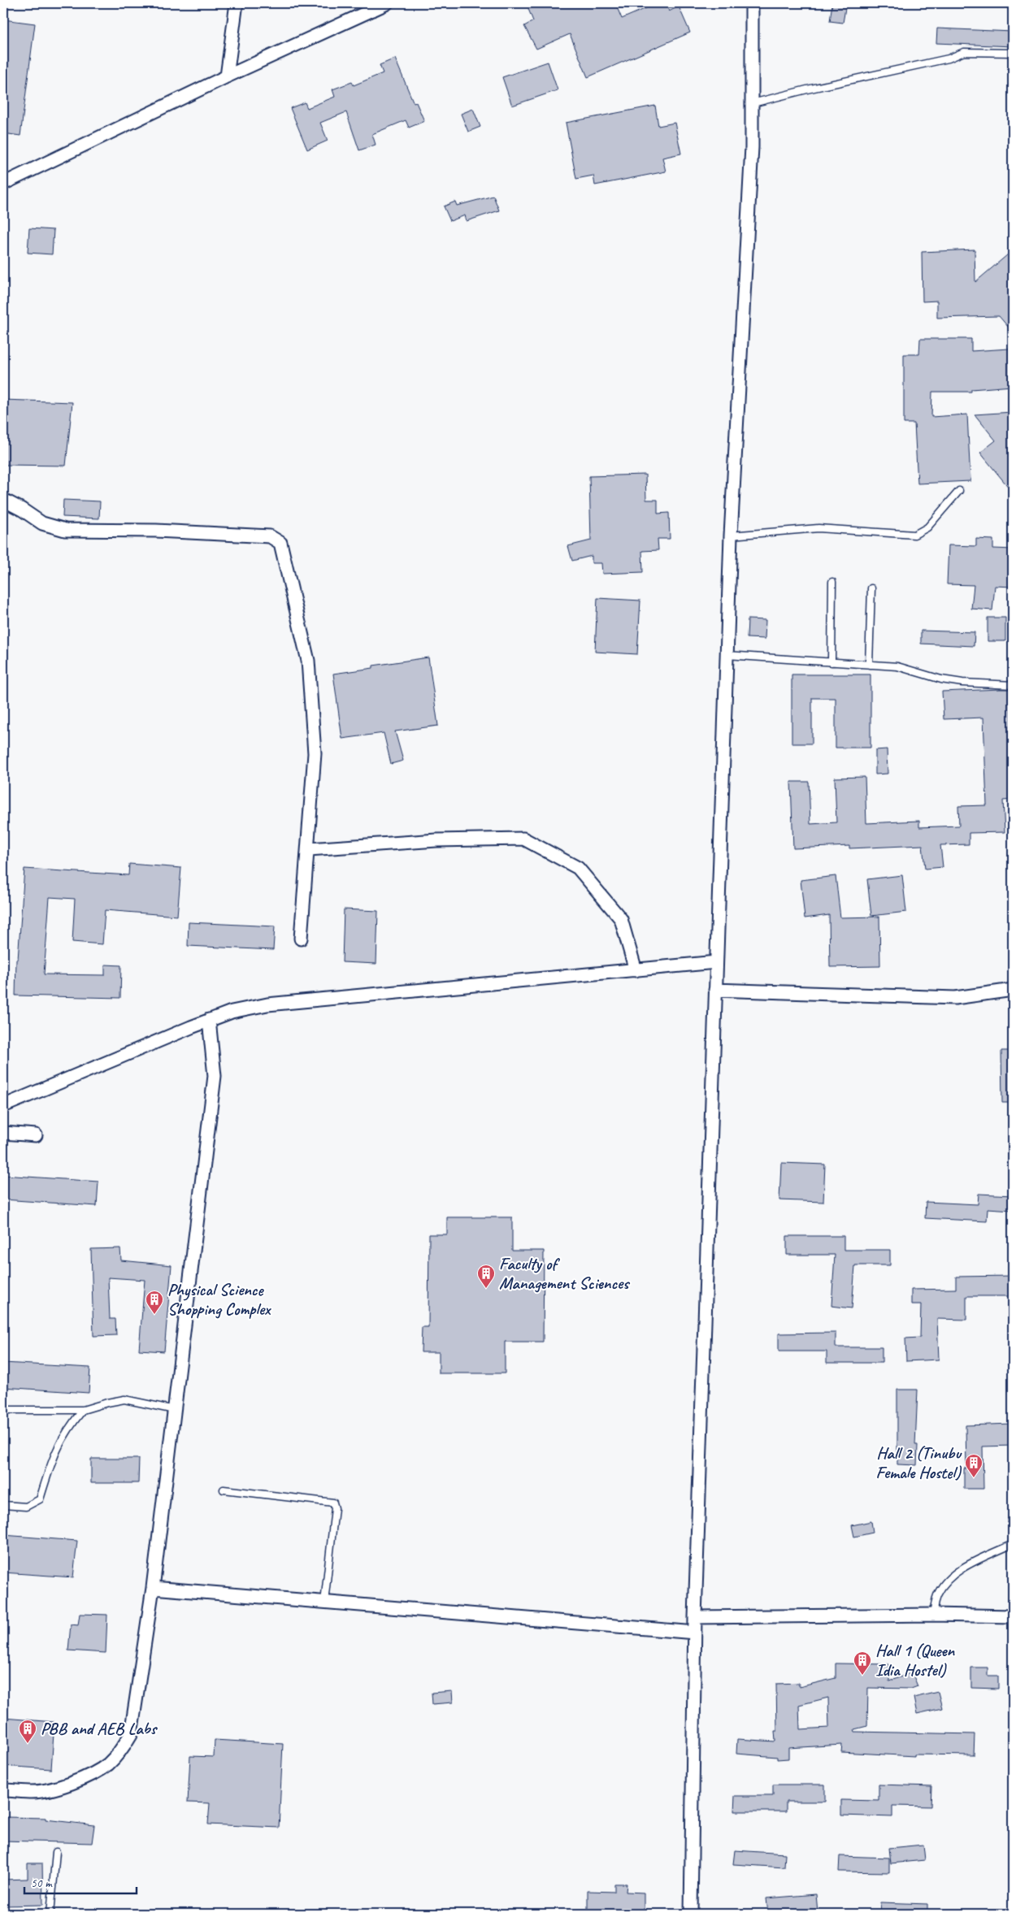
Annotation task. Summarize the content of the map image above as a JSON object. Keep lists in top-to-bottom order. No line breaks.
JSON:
{"places":{"building":["Faculty of Management Sciences","Physical Science Shopping Complex","Hall 2 (Tinubu Female Hostel)","Hall 1 (Queen Idia Hostel)","PBB and AEB Labs"]},"scale_bar":"50 m"}
